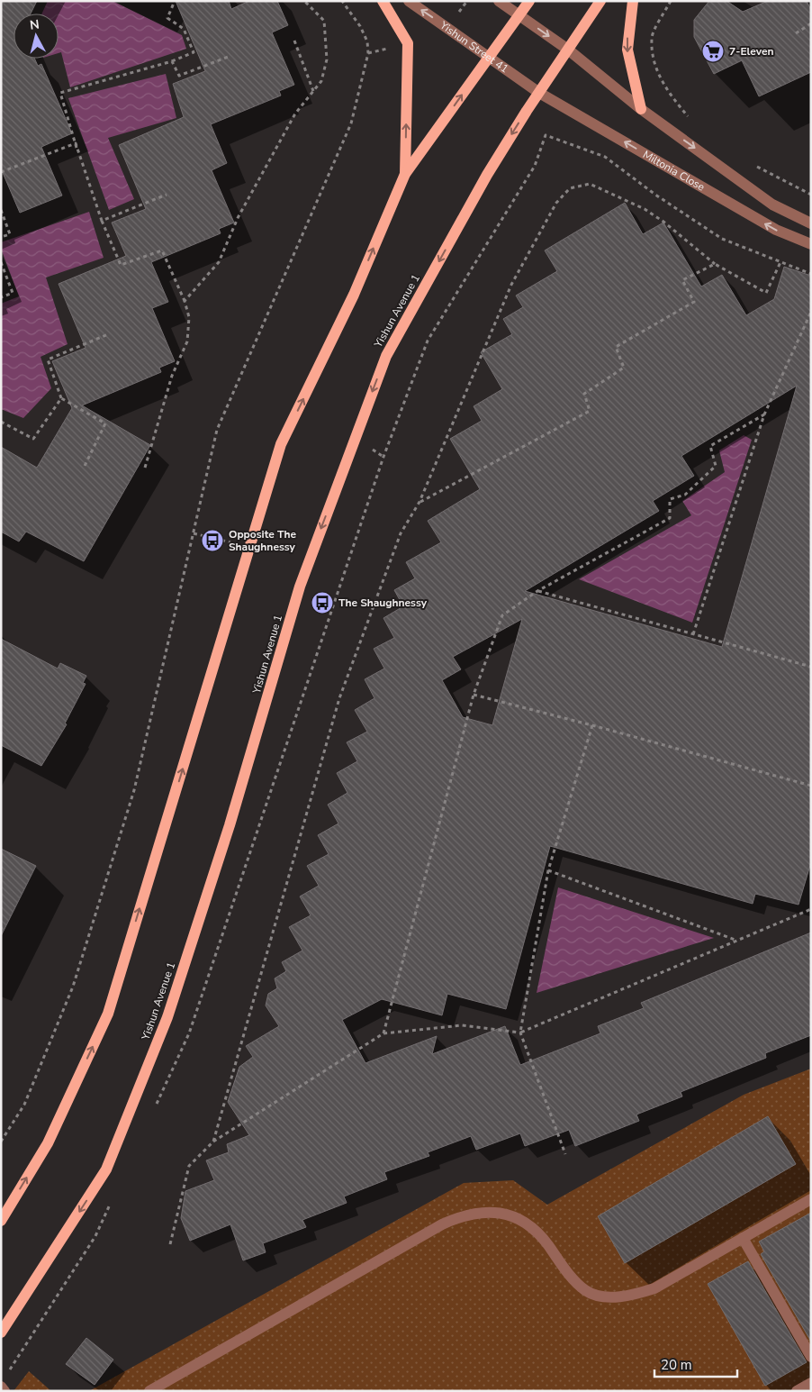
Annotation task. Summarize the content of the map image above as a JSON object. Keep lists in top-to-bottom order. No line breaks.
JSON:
{"streets":{"main road":["Yishun Avenue 1"],"street":["Yishun Street 41","Miltonia Close"]},"crossings":[["Yishun Street 41","Miltonia Close"],["Yishun Street 41","Yishun Avenue 1"],["Miltonia Close","Yishun Avenue 1"]],"one_way":["Yishun Street 41"],"places":{"supermarket":["7-Eleven"],"bus stop":["Opposite The Shaughnessy","The Shaughnessy"]},"scale_bar":"20 m","north":"top"}
